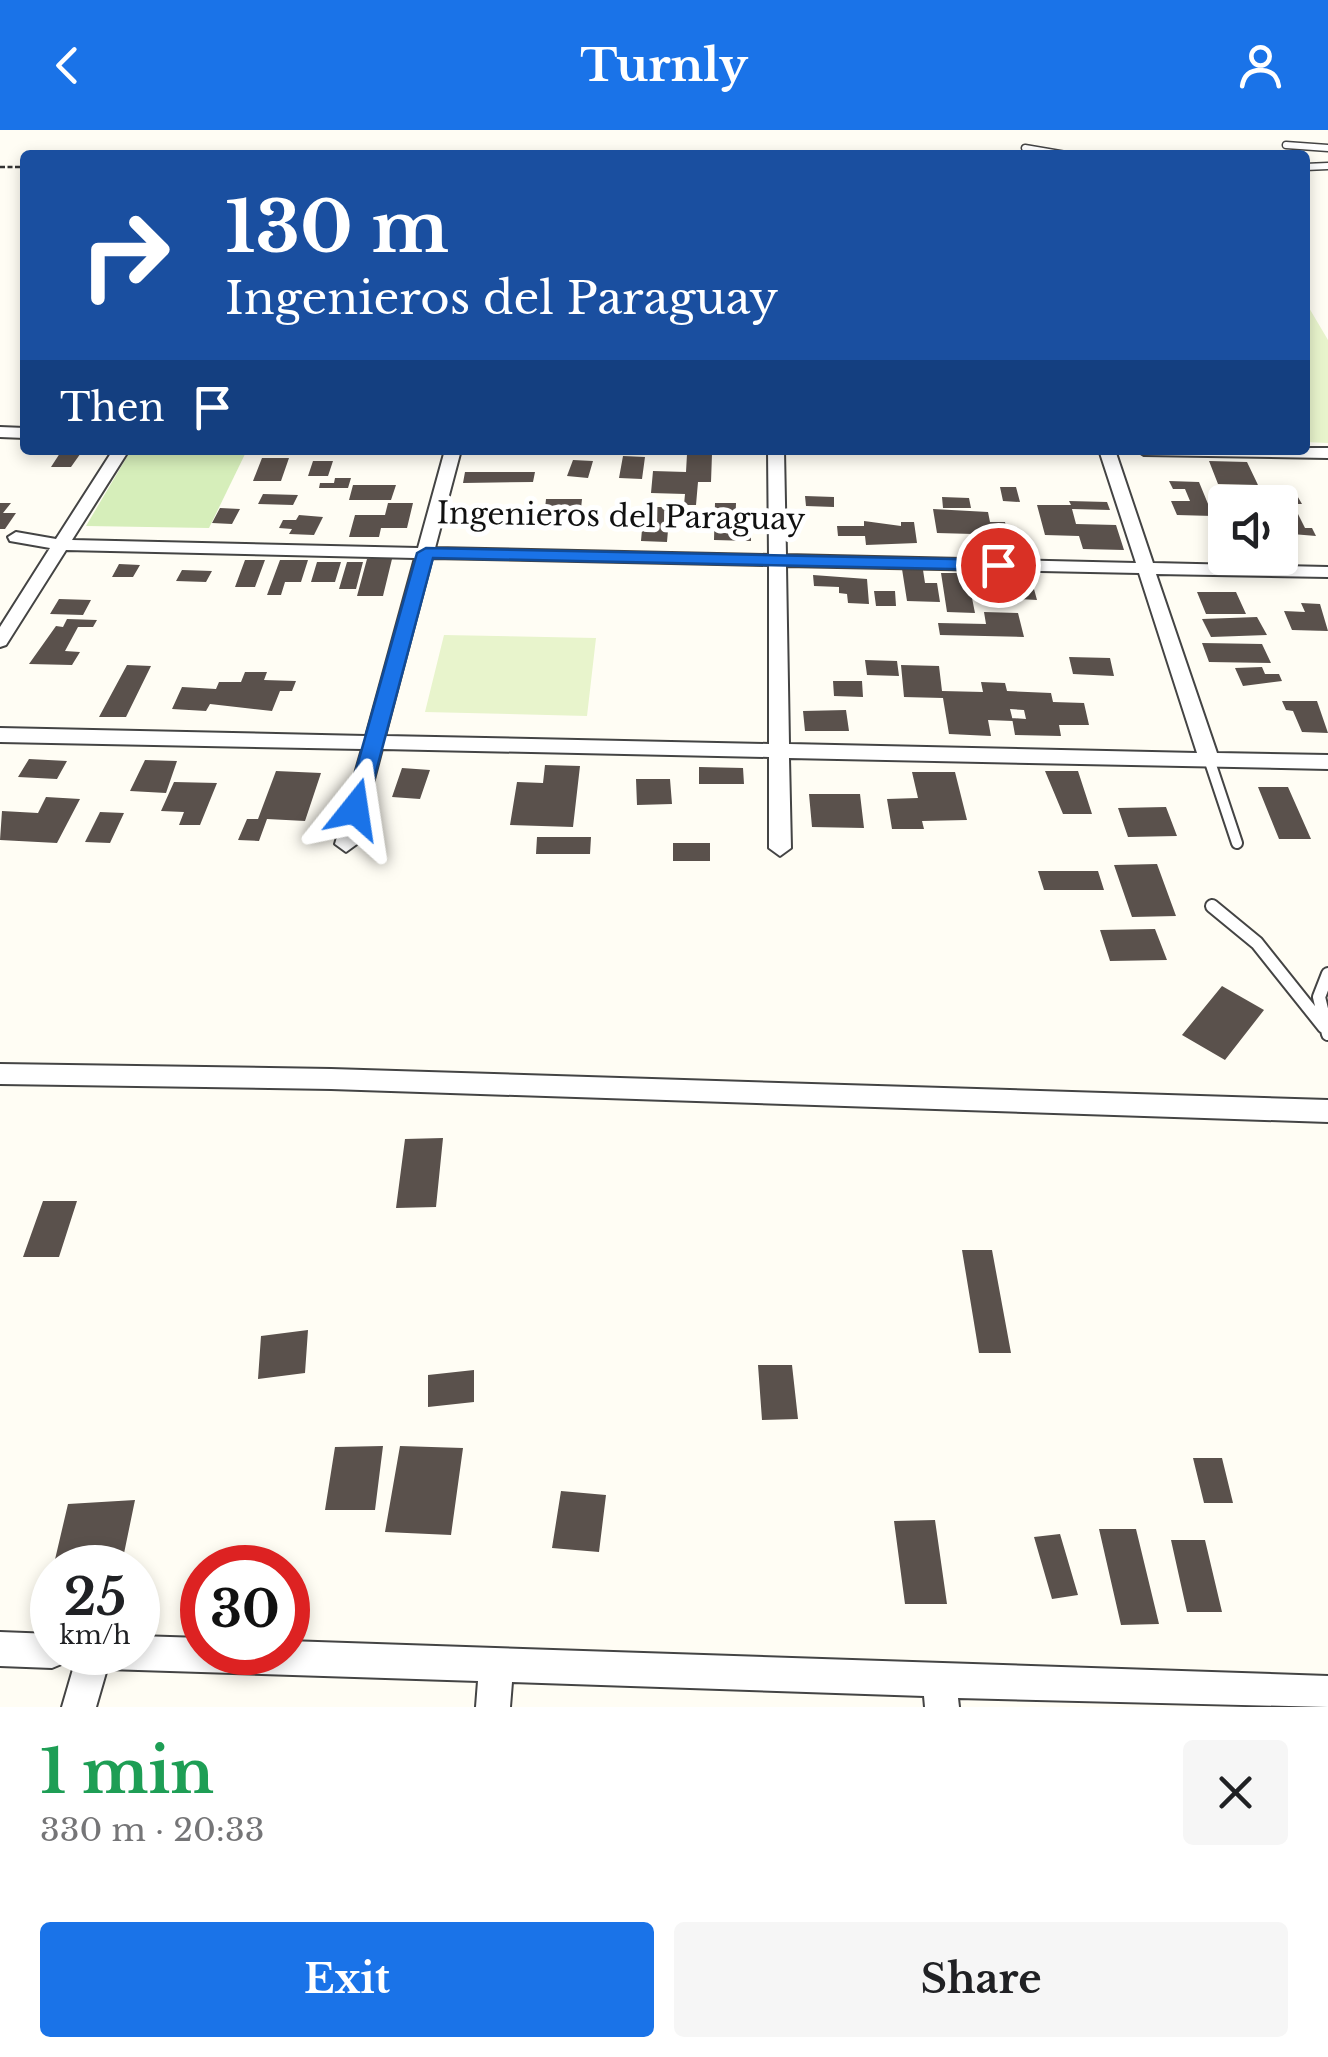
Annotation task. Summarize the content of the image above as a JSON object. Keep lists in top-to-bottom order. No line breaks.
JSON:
{"streets":{"street":["Ingenieros del Paraguay"]},"page":{"header":"Turnly","turn":["130 m","Ingenieros del Paraguay"],"then":"Then","speed":"25 km/h","limit":"30","heading":["1 min","330 m · 20:33"],"buttons":["Exit","Share"]}}
